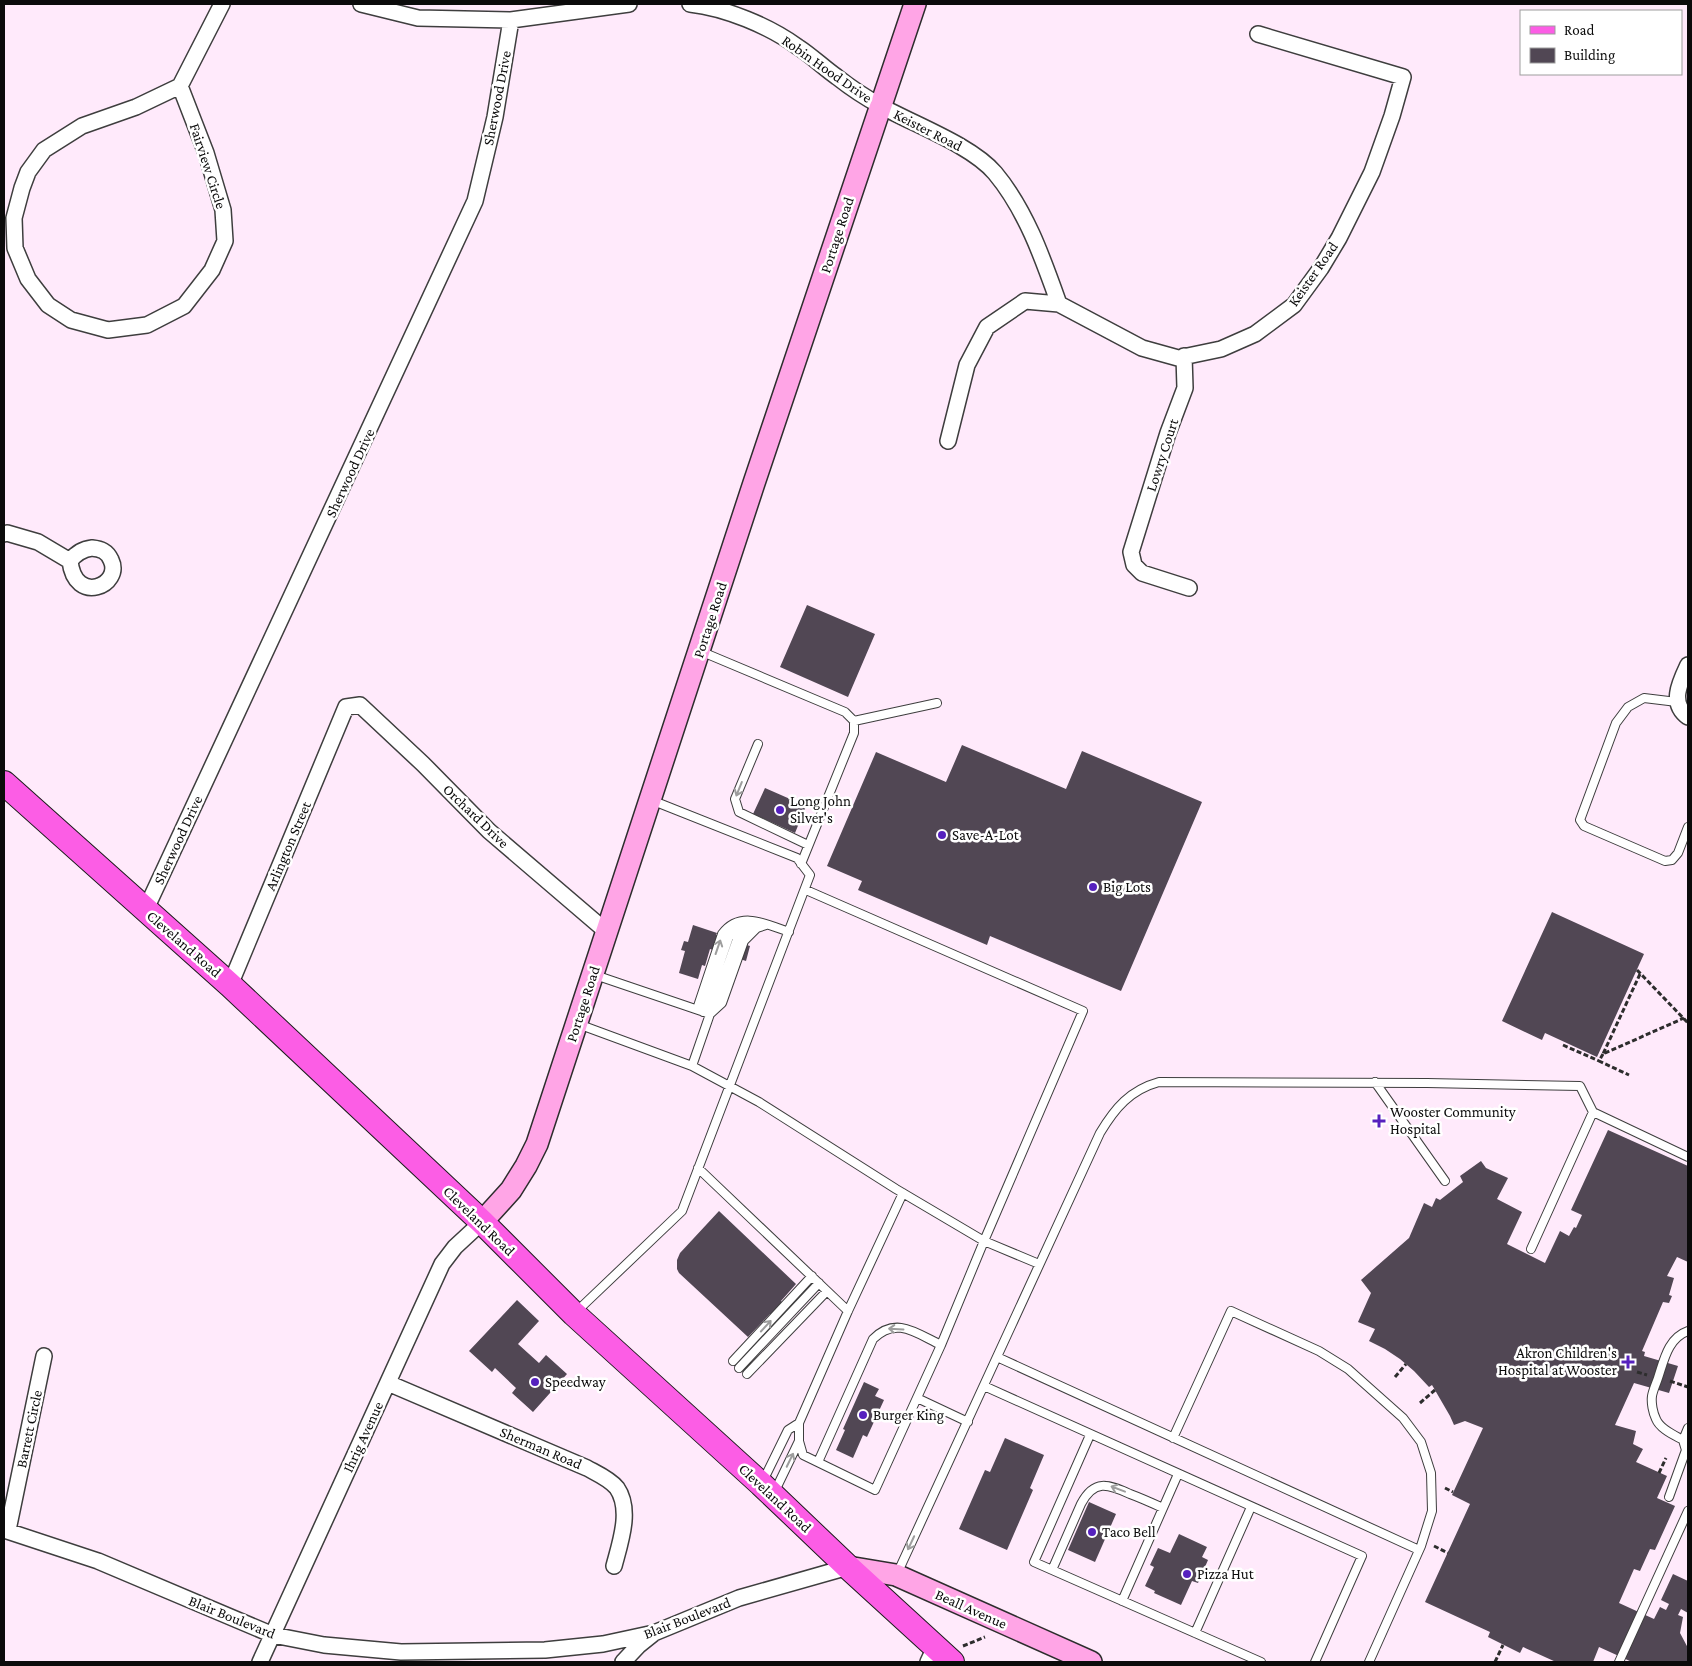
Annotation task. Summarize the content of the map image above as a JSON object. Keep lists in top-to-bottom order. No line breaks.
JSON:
{"streets":{"main road":["Portage Road","Cleveland Road","Beall Avenue"],"street":["Robin Hood Drive","Sherwood Drive","Keister Road","Fairview Circle","Lowry Court","Orchard Drive","Arlington Street","Barrett Circle","Ihrig Avenue","Sherman Road","Blair Boulevard"]},"crossings":[["Robin Hood Drive","Keister Road"],["Robin Hood Drive","Portage Road"],["Sherwood Drive","Cleveland Road"],["Keister Road","Portage Road"],["Keister Road","Lowry Court"],["Portage Road","Orchard Drive"],["Portage Road","Cleveland Road"],["Portage Road","Ihrig Avenue"],["Orchard Drive","Arlington Street"],["Arlington Street","Cleveland Road"],["Cleveland Road","Ihrig Avenue"],["Cleveland Road","Beall Avenue"],["Cleveland Road","Blair Boulevard"],["Barrett Circle","Blair Boulevard"],["Ihrig Avenue","Sherman Road"],["Ihrig Avenue","Blair Boulevard"],["Beall Avenue","Blair Boulevard"]],"places":{"other":["Long John Silver's","Save-A-Lot","Big Lots","Speedway","Burger King","Taco Bell","Pizza Hut"],"health":["Wooster Community Hospital","Akron Children's Hospital at Wooster"]},"legend":["Road","Building"]}
